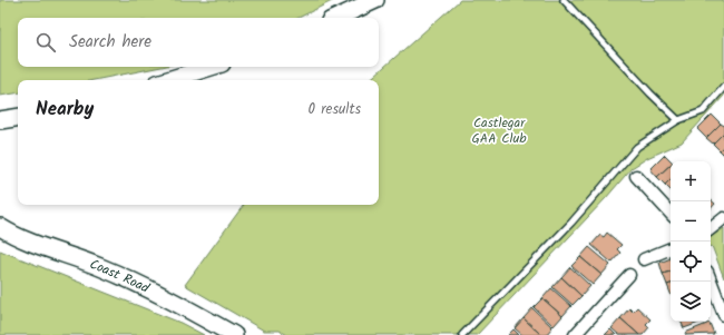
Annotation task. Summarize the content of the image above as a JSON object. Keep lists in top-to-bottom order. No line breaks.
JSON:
{"streets":{"main road":["Coast Road"]},"parks":["Castlegar GAA Club"],"page":{"search":"Search here","heading":["Nearby","0 results"],"map_buttons":["+","−"]}}
